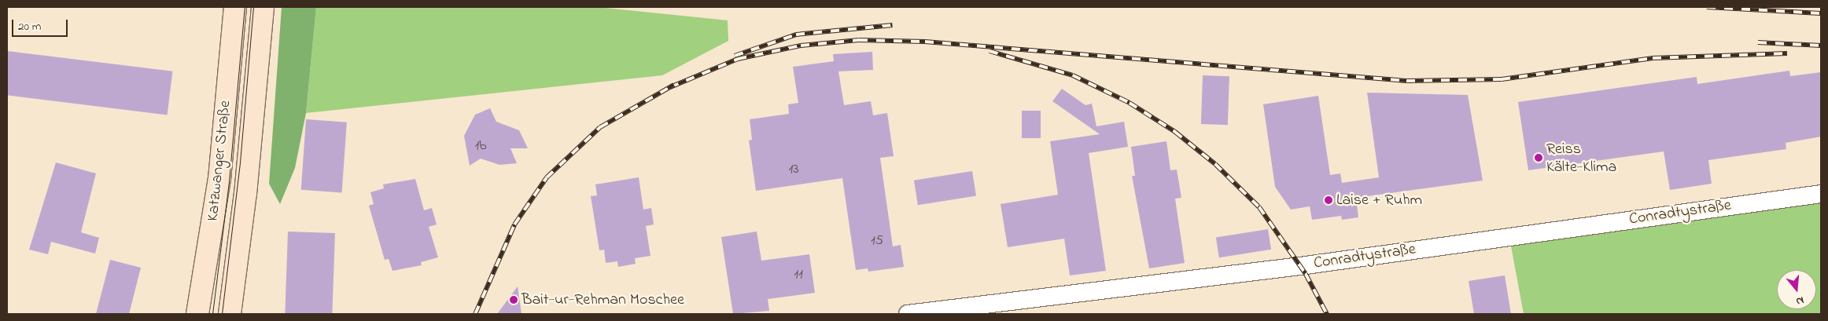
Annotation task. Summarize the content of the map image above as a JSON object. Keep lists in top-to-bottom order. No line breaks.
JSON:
{"streets":{"main road":["Katzwanger Straße"],"street":["Conradtystraße"]},"places":["Reiss Kälte-Klima","Laise + Ruhm","Bait-ur-Rehman Moschee"],"house_numbers":["1b","13","15","11"],"scale_bar":"20 m","north":"bottom"}
